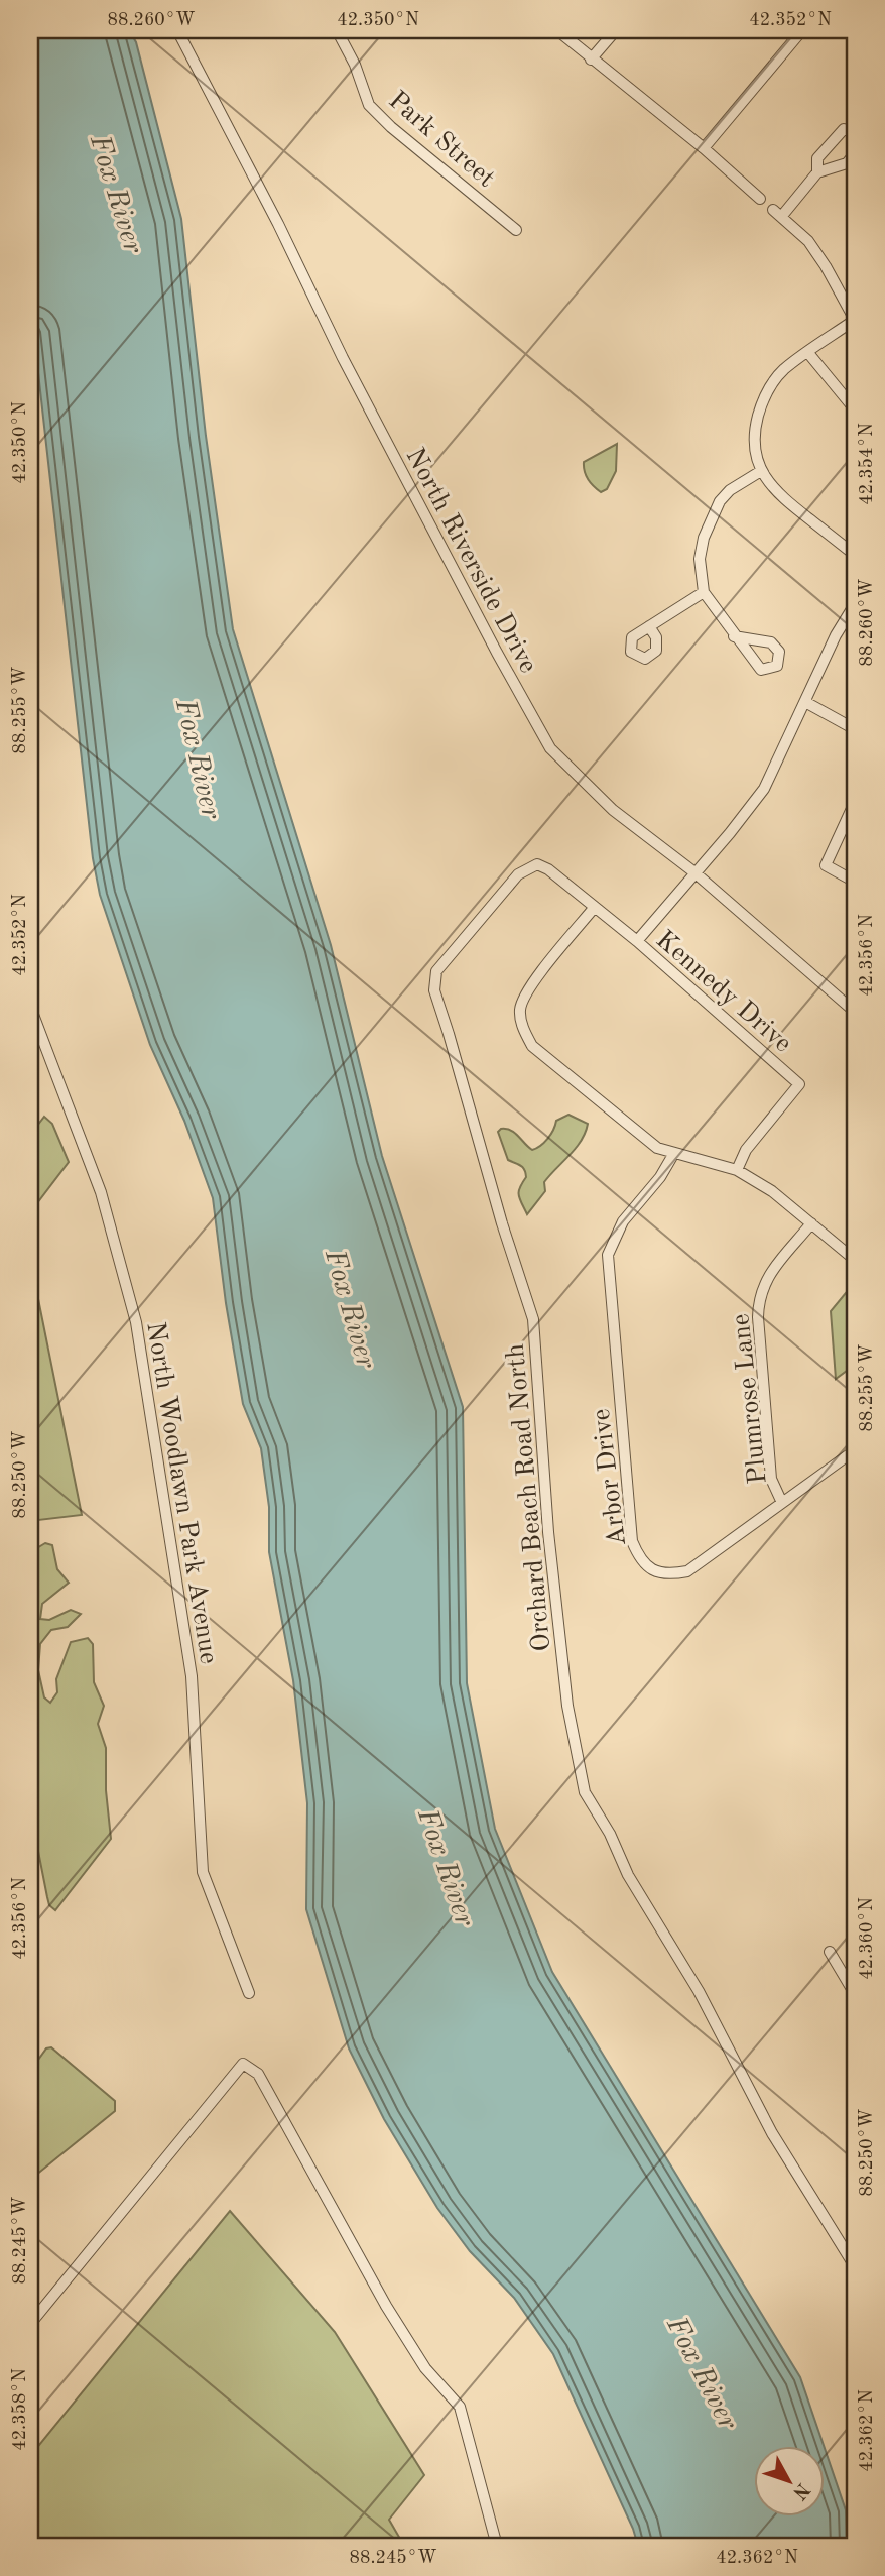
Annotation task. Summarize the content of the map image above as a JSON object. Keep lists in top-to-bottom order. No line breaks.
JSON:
{"streets":{"street":["Park Street","North Riverside Drive","Kennedy Drive","Plumrose Lane","Arbor Drive","North Woodlawn Park Avenue","Orchard Beach Road North"]},"crossings":[["Kennedy Drive","Orchard Beach Road North"],["Plumrose Lane","Arbor Drive"]],"water":["Fox River"],"north":"bottom right","coordinates":["88.260°W","42.350°N","42.352°N","42.354°N","88.255°W","42.356°N","88.250°W","42.360°N","88.245°W","42.358°N","42.362°N"]}
